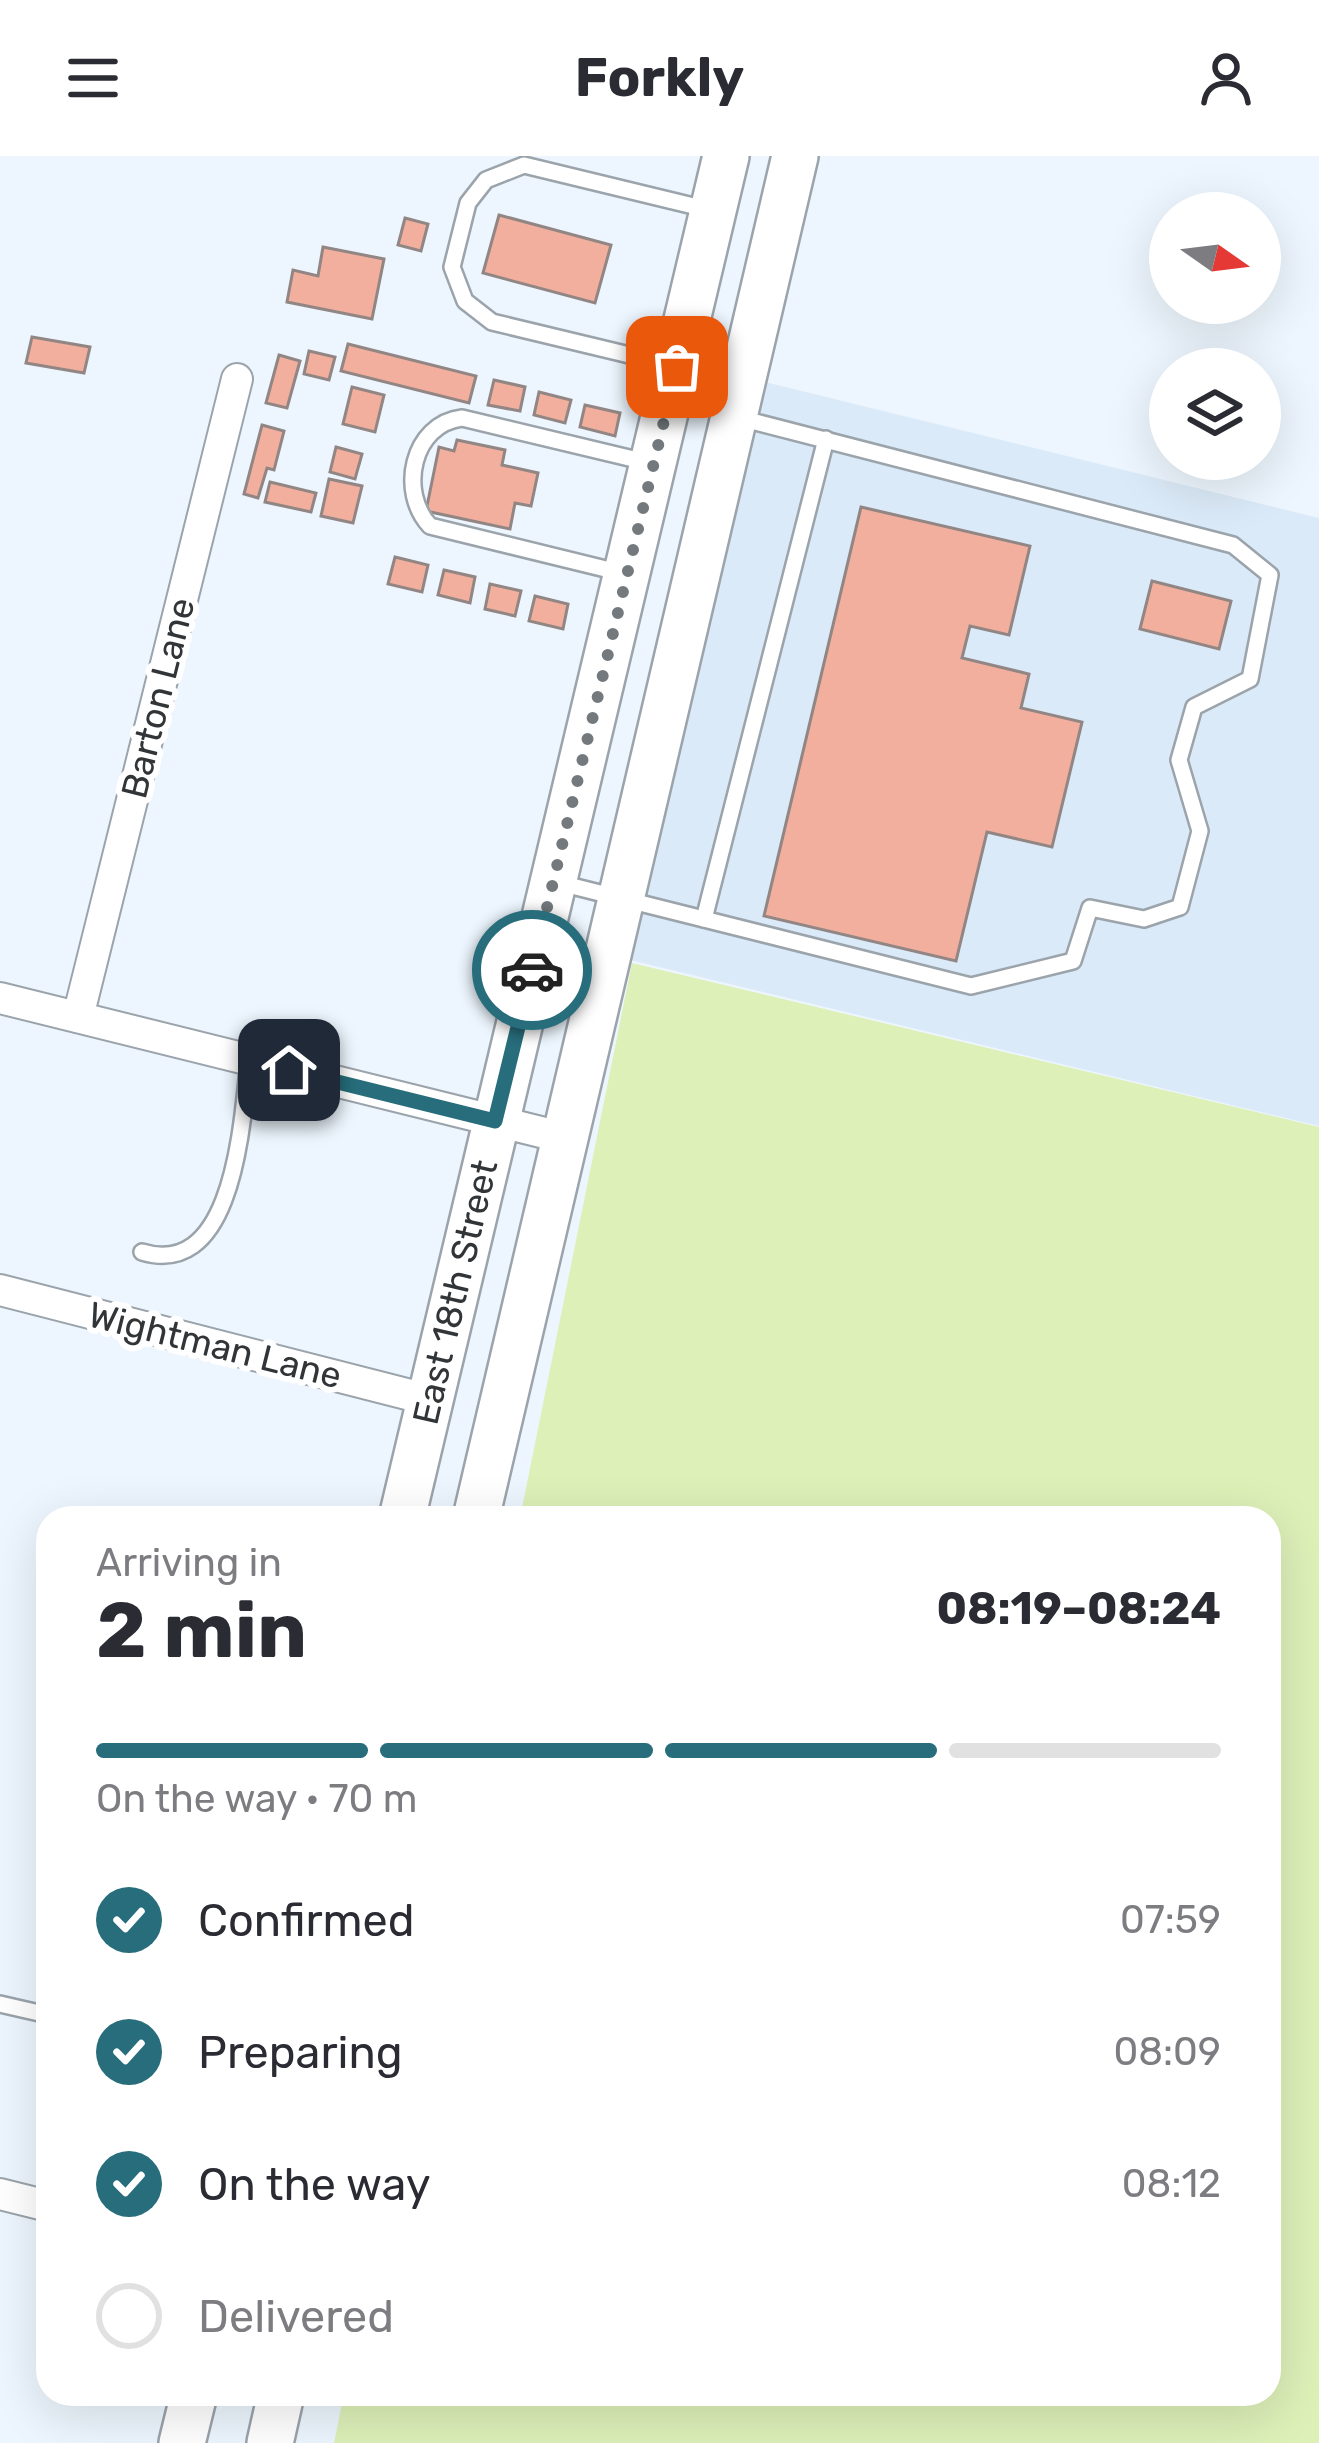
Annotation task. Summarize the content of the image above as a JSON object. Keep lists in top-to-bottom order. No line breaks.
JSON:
{"streets":{"main road":["East 18th Street"],"street":["Barton Lane","Wightman Lane"]},"crossings":[["East 18th Street","Wightman Lane"]],"north":"right","page":{"header":"Forkly","heading":["2 min","Arriving in","08:19–08:24"],"bar":"On the way · 70 m","list":[["Confirmed","07:59"],["Preparing","08:09"],["On the way","08:12"],"Delivered"]}}
